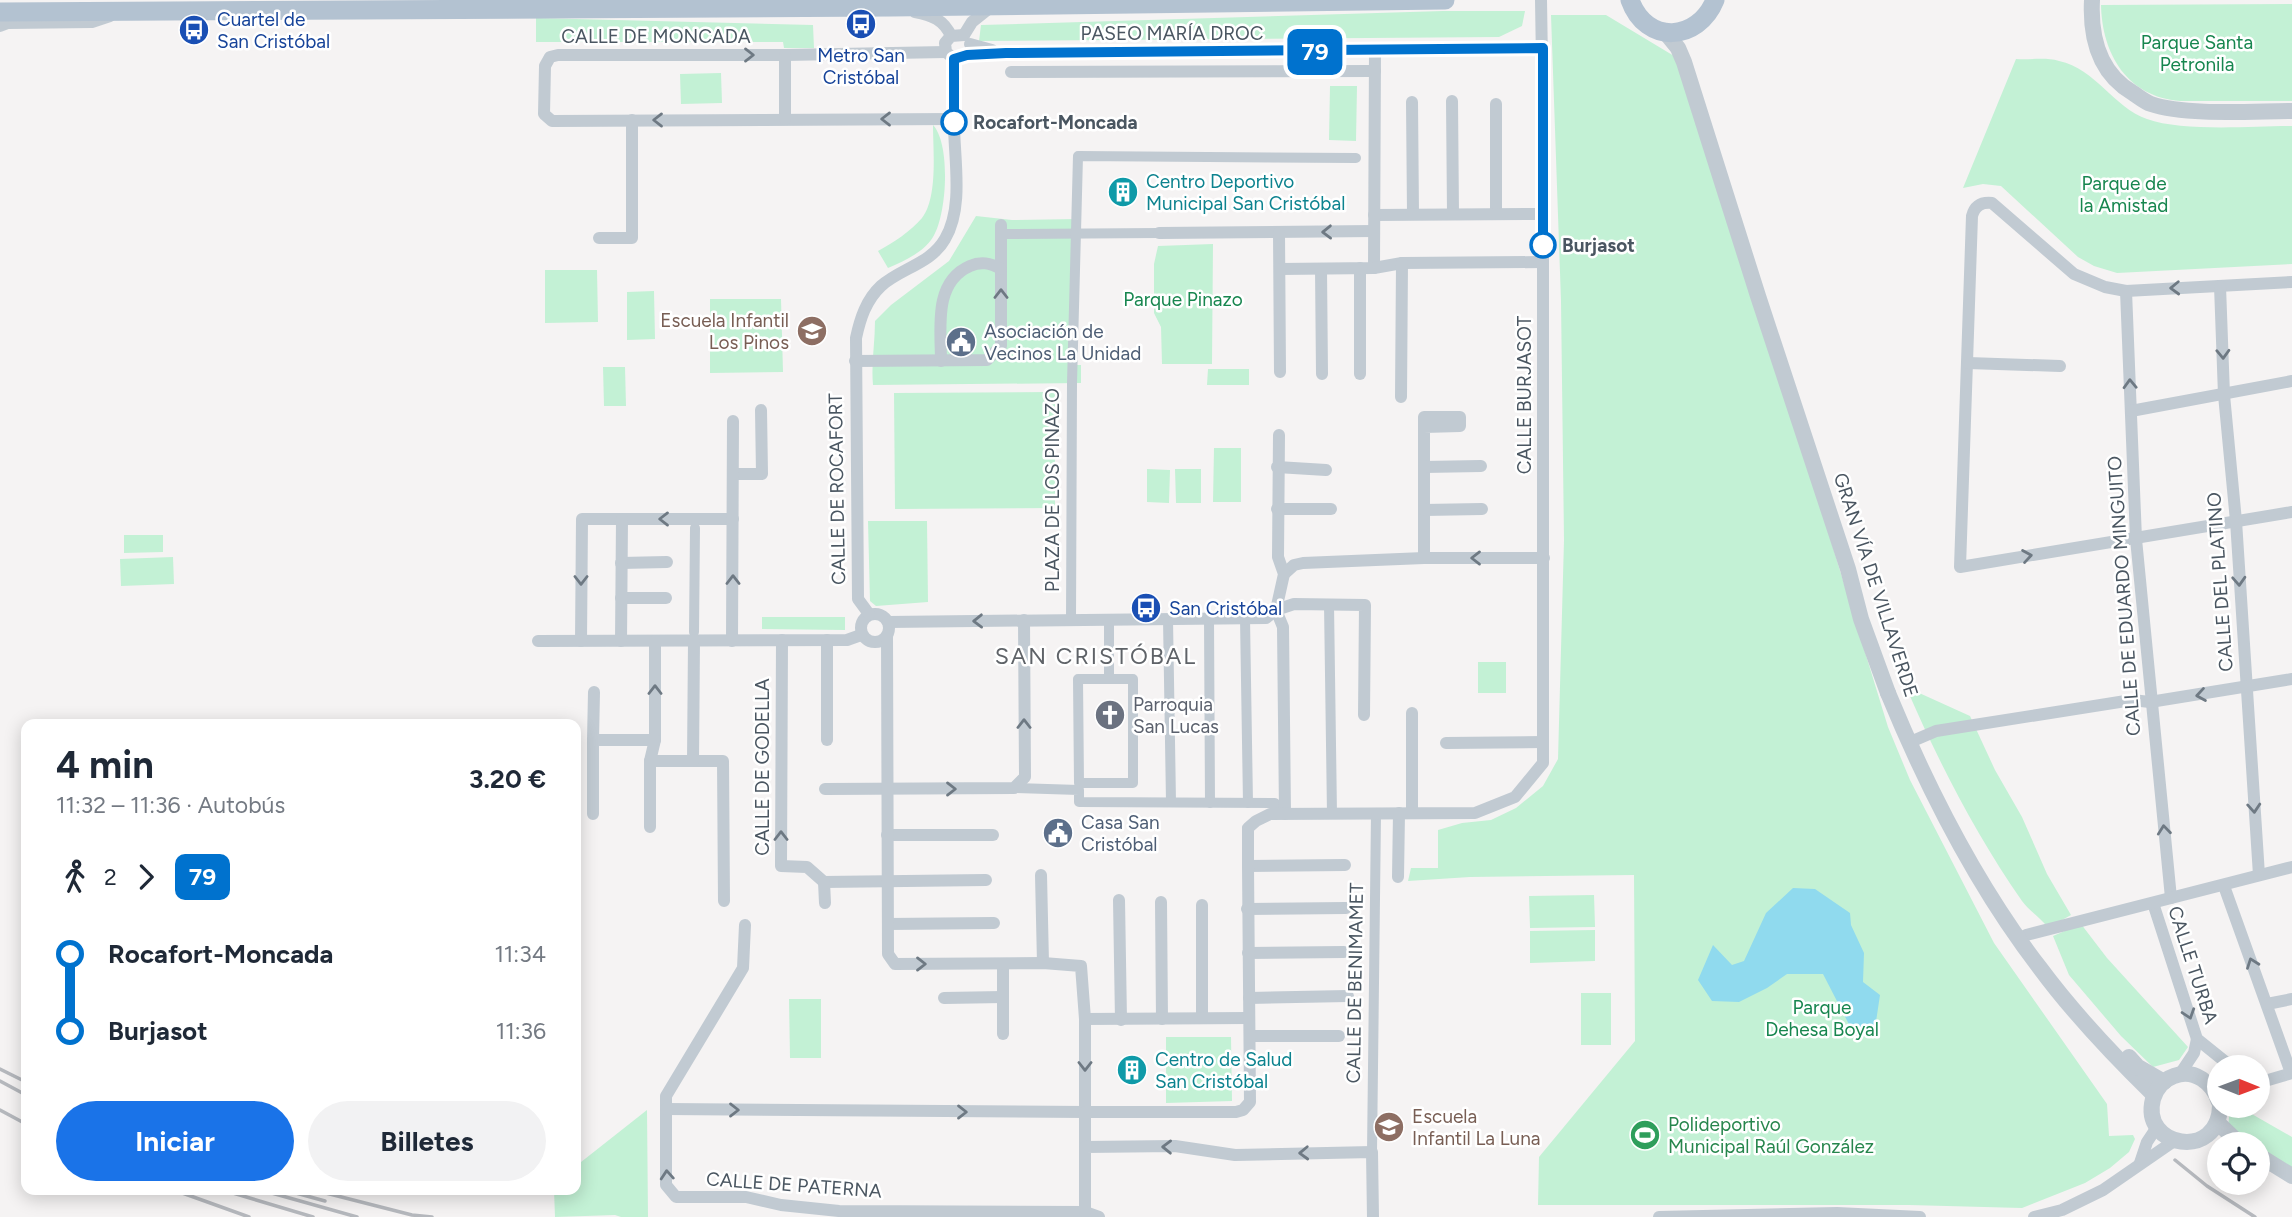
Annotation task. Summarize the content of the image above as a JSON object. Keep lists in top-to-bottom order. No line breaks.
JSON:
{"streets":{"street":["PASEO MARÍA DROC","CALLE DE MONCADA","CALLE BURJASOT","CALLE DE ROCAFORT","PLAZA DE LOS PINAZO","CALLE DEL PLATINO","GRAN VÍA DE VILLAVERDE","CALLE DE EDUARDO MINGUITO","CALLE DE GODELLA","CALLE TURBA","CALLE DE BENIMAMET","CALLE DE PATERNA"]},"crossings":[["PASEO MARÍA DROC","CALLE DE MONCADA"],["PASEO MARÍA DROC","CALLE BURJASOT"],["PASEO MARÍA DROC","CALLE DE ROCAFORT"],["CALLE DE MONCADA","CALLE DE ROCAFORT"],["CALLE BURJASOT","CALLE DE BENIMAMET"]],"one_way":["CALLE DEL PLATINO","CALLE DE EDUARDO MINGUITO"],"districts":["SAN CRISTÓBAL"],"parks":["Parque Santa Petronila","Parque de la Amistad","Parque Pinazo","Parque Dehesa Boyal"],"places":{"bus stop":["Metro San Cristóbal","Cuartel de San Cristóbal","San Cristóbal"],"other":["Rocafort-Moncada","Burjasot"],"building":["Centro Deportivo Municipal San Cristóbal","Centro de Salud San Cristóbal"],"school or university":["Escuela Infantil Los Pinos","Escuela Infantil La Luna"],"public building":["Asociación de Vecinos La Unidad","Casa San Cristóbal"],"church":["Parroquia San Lucas"],"sports":["Polideportivo Municipal Raúl González"]},"lines":["bus line 79"],"north":"right","page":{"on_map":"79","heading":["4 min","11:32 – 11:36 · Autobús","3.20 €"],"legs":["2","79"],"list":[{"name":"Rocafort-Moncada","value":"11:34"},{"name":"Burjasot","value":"11:36"}],"buttons":["Iniciar","Billetes"]}}
